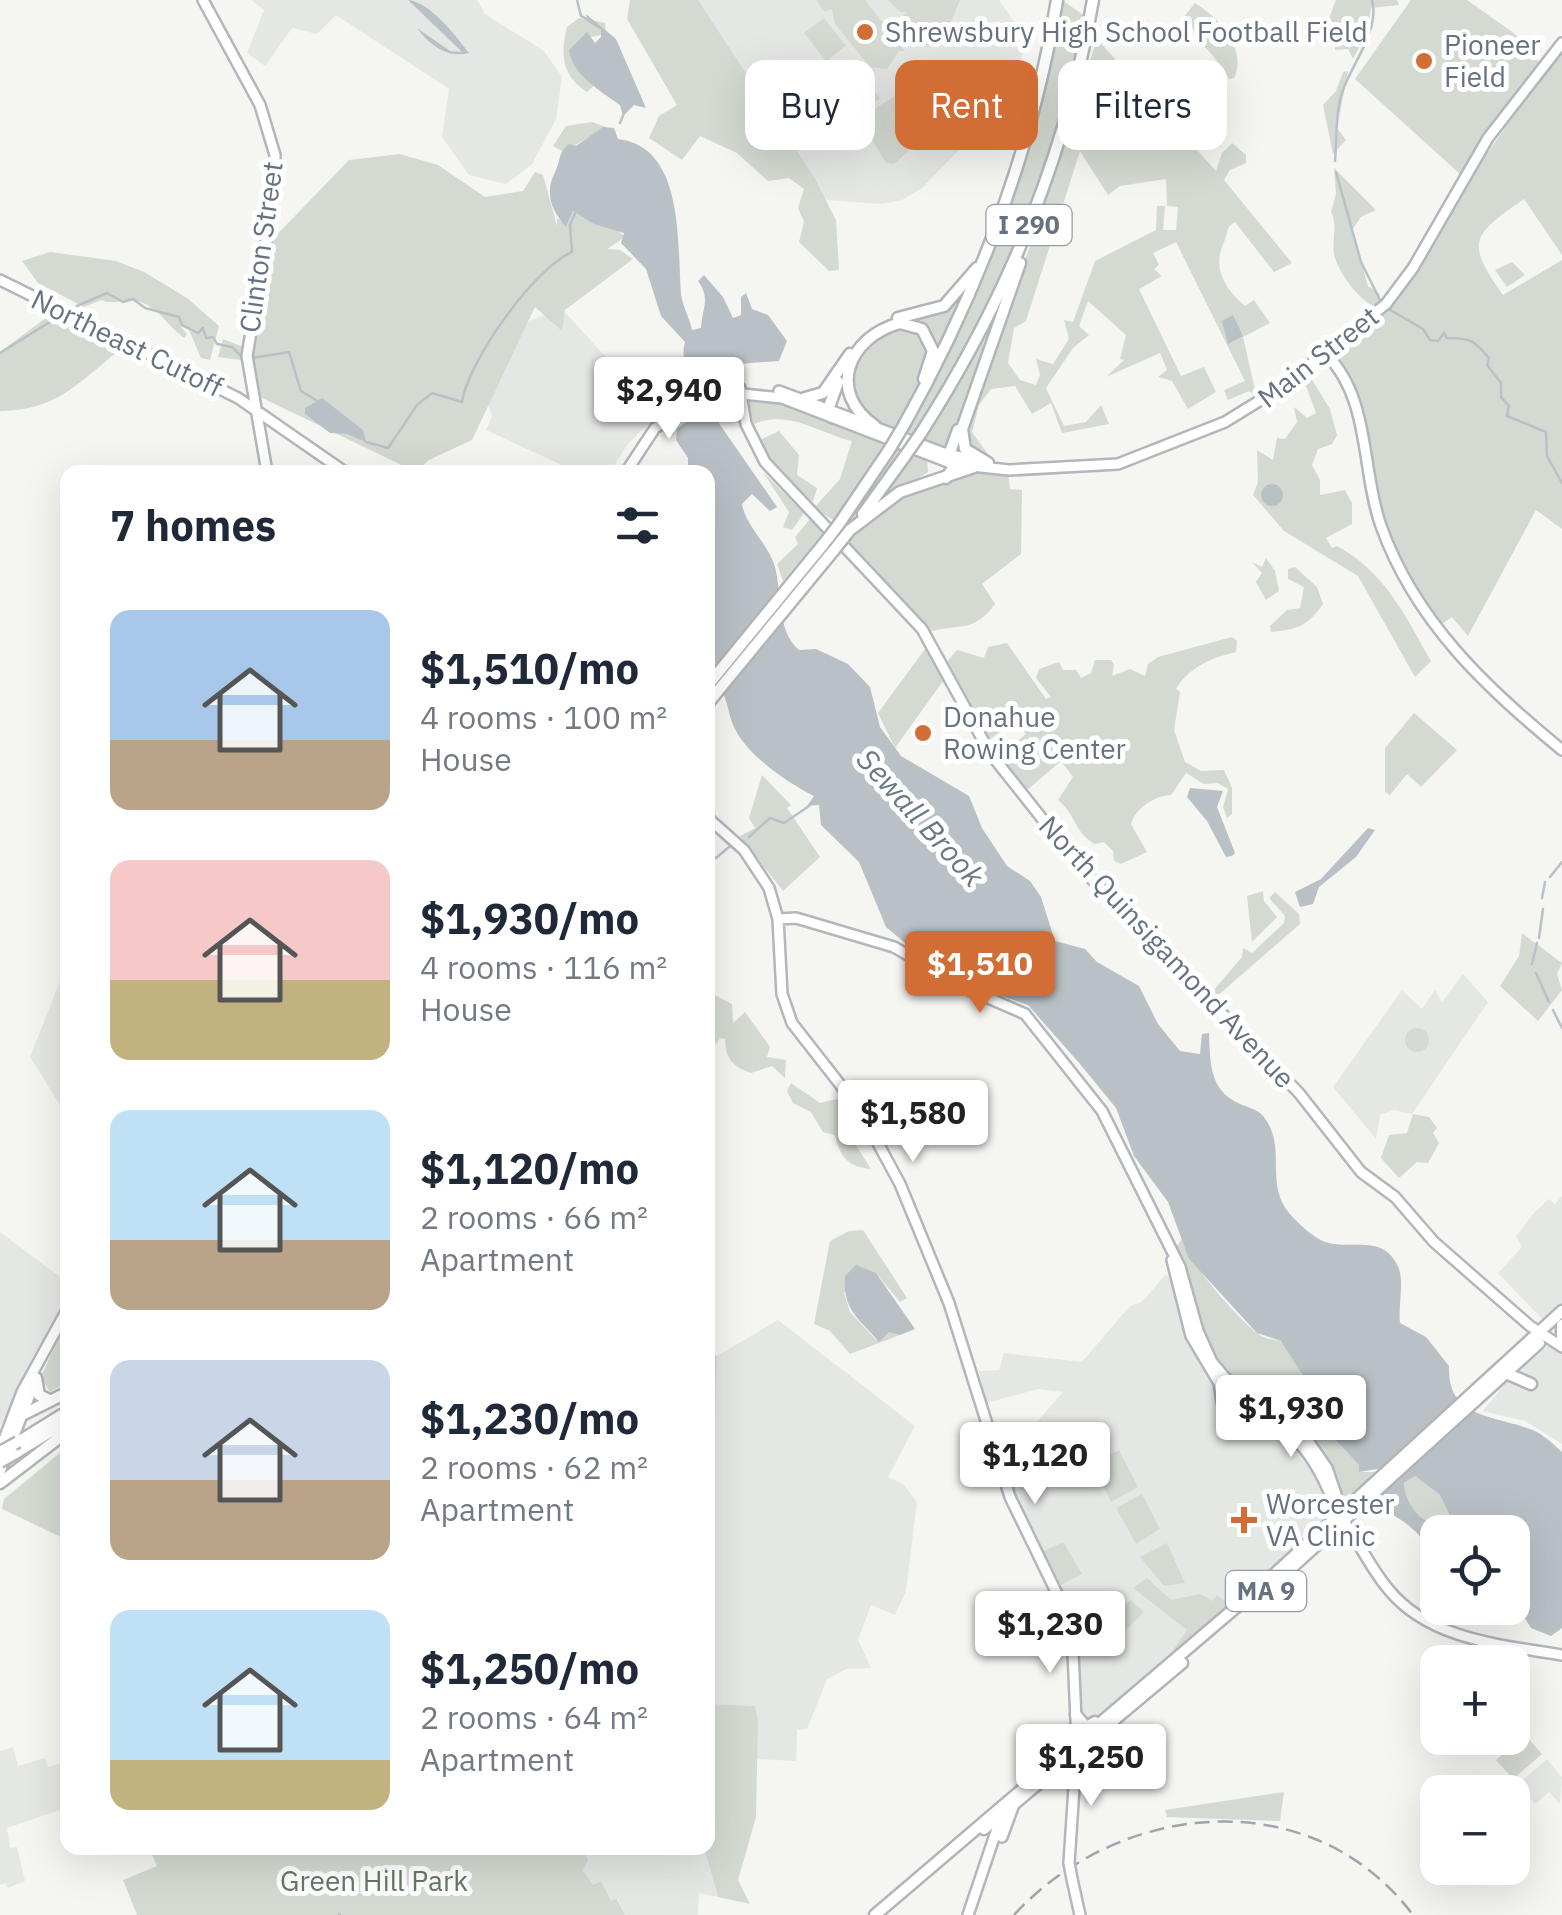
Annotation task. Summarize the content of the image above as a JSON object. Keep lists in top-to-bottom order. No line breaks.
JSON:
{"streets":{"highway":["I 290","MA 9"],"main road":["Clinton Street","Northeast Cutoff","Main Street","North Quinsigamond Avenue"]},"crossings":[["Clinton Street","Northeast Cutoff"],["Main Street","North Quinsigamond Avenue"],["North Quinsigamond Avenue","MA 9"]],"water":["Sewall Brook"],"parks":["Green Hill Park"],"places":{"other":["Shrewsbury High School Football Field","Pioneer Field","Donahue Rowing Center"],"health":["Worcester VA Clinic"]},"page":{"chip":["Buy","Rent","Filters"],"price":["$2,940","$1,510","$1,580","$1,930","$1,120","$1,230","$1,250"],"heading":"7 homes","list":[{"name":"$1,510/mo","note":"4 rooms · 100 m² · House"},{"name":"$1,930/mo","note":"4 rooms · 116 m² · House"},{"name":"$1,120/mo","note":"2 rooms · 66 m² · Apartment"},{"name":"$1,230/mo","note":"2 rooms · 62 m² · Apartment"},{"name":"$1,250/mo","note":"2 rooms · 64 m² · Apartment"}],"map_buttons":["+","−"]}}
